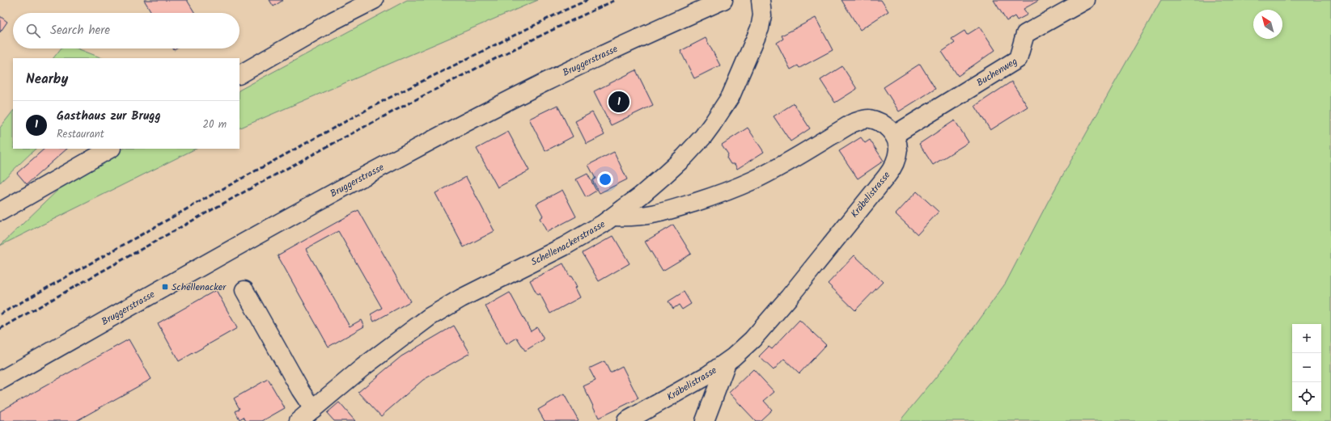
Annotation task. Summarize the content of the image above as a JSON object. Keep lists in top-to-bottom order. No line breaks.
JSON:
{"streets":{"street":["Bruggerstrasse","Buchenweg","Kräbelistrasse","Schellenackerstrasse"]},"crossings":[["Buchenweg","Kräbelistrasse"]],"places":{"transit":["Schellenacker"]},"north":"top left","page":{"search":"Search here","heading":"Nearby","pins":"1","list":[{"mark":"1","name":"Gasthaus zur Brugg","note":"Restaurant","value":"20 m"}],"map_buttons":["+","−"]}}
